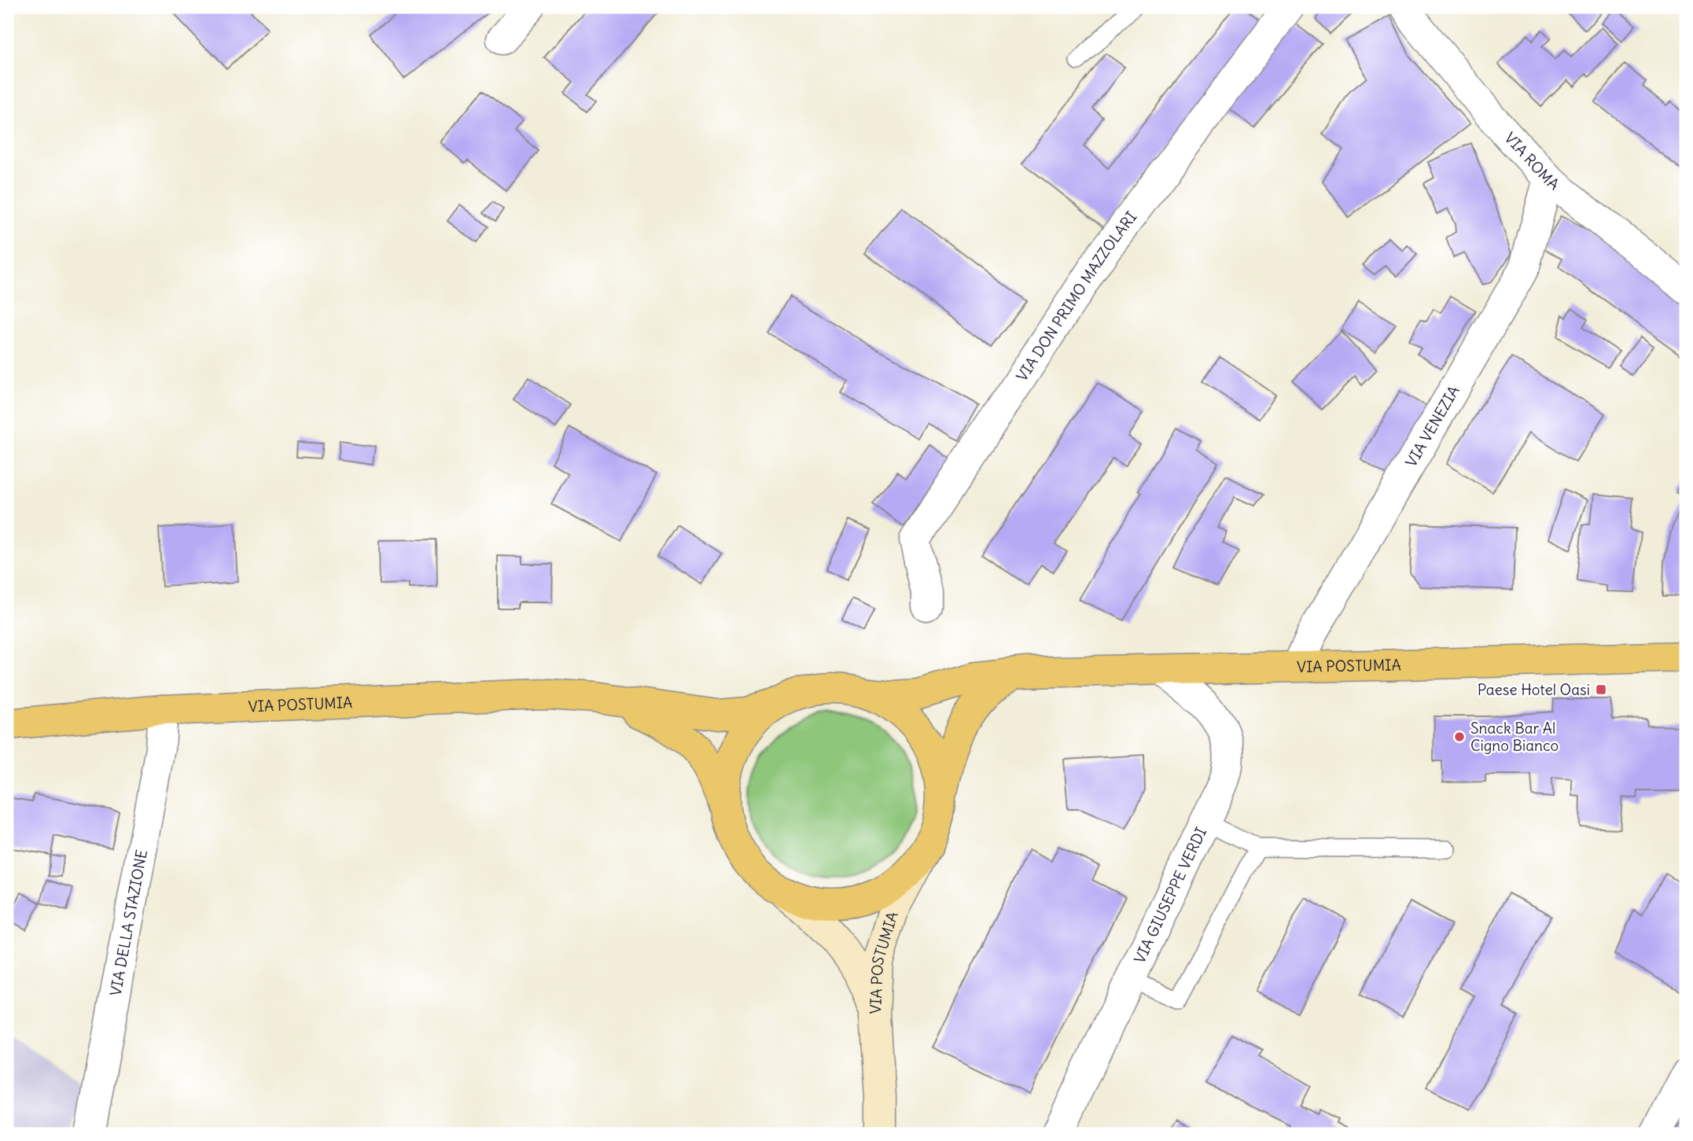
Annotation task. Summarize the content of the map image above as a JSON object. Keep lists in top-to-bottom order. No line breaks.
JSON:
{"streets":{"main road":["VIA POSTUMIA"],"street":["VIA ROMA","VIA DON PRIMO MAZZOLARI","VIA VENEZIA","VIA GIUSEPPE VERDI","VIA DELLA STAZIONE"]},"crossings":[["VIA ROMA","VIA VENEZIA"],["VIA VENEZIA","VIA POSTUMIA"],["VIA POSTUMIA","VIA GIUSEPPE VERDI"],["VIA POSTUMIA","VIA DELLA STAZIONE"]],"places":{"transit":["Paese Hotel Oasi"],"other":["Snack Bar Al Cigno Bianco"]}}
